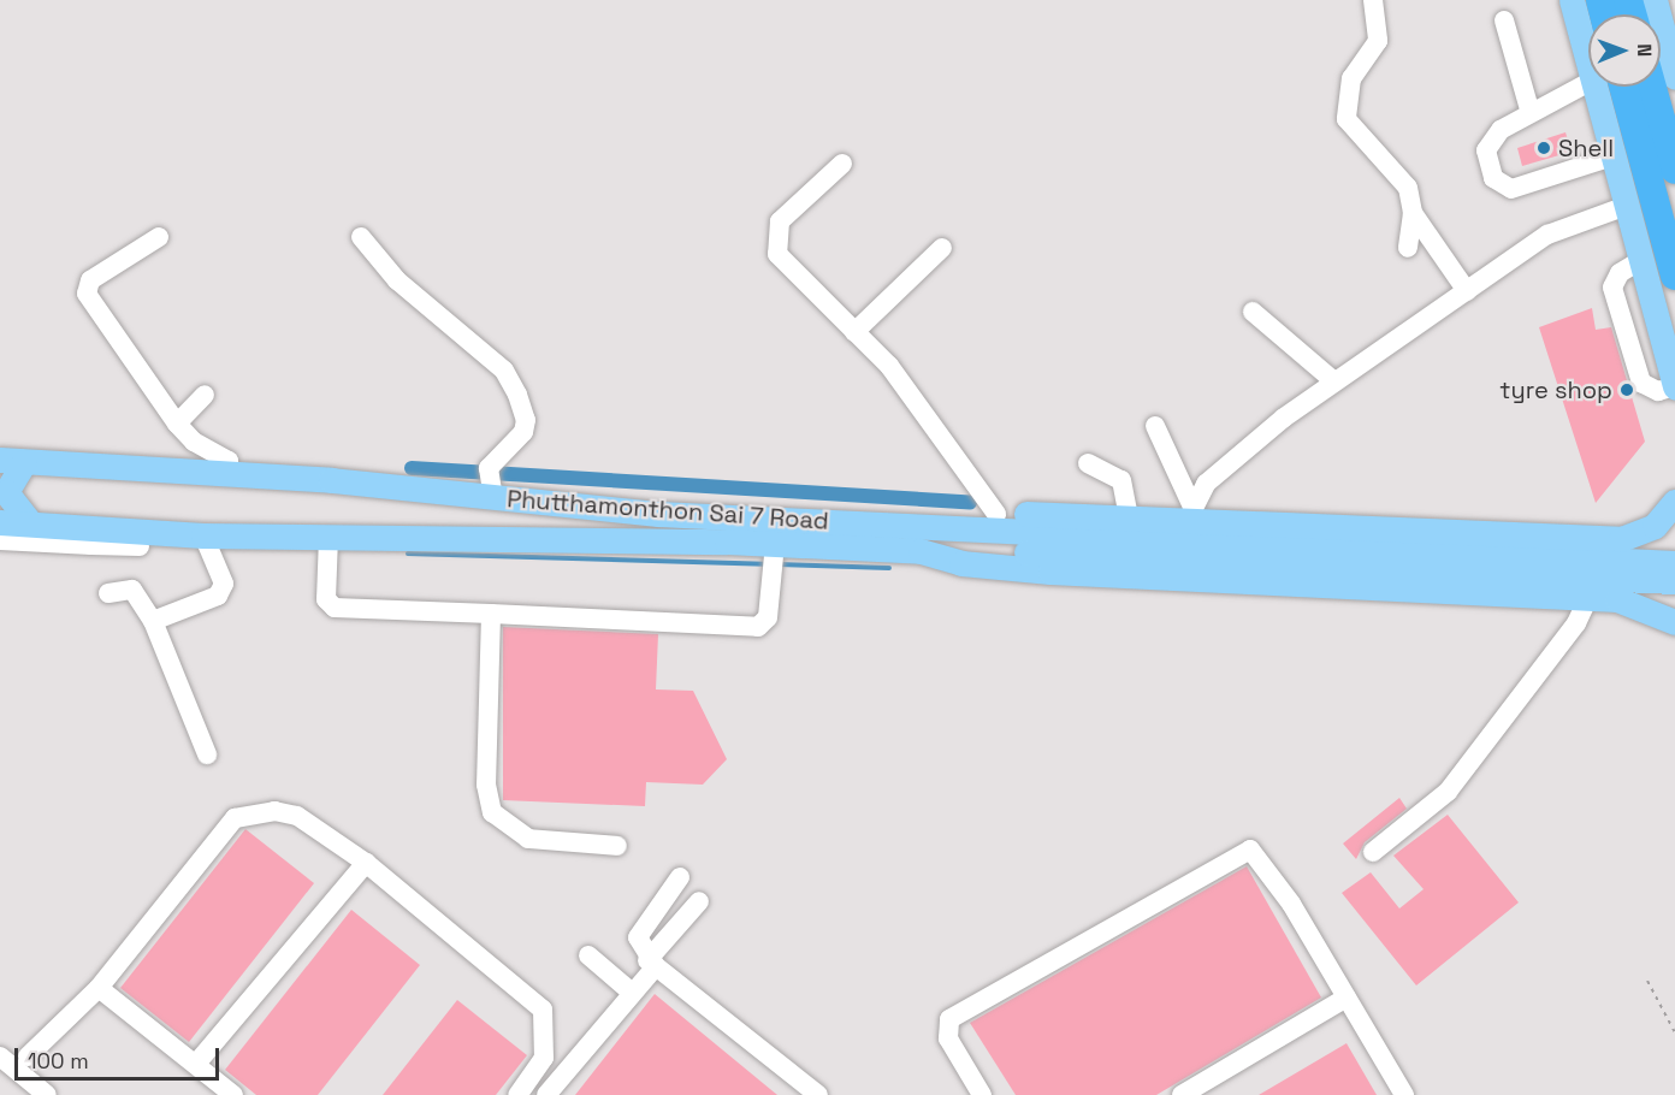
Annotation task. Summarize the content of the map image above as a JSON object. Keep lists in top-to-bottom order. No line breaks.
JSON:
{"streets":{"main road":["Phutthamonthon Sai 7 Road"]},"places":["Shell","tyre shop"],"scale_bar":"100 m","north":"right"}
